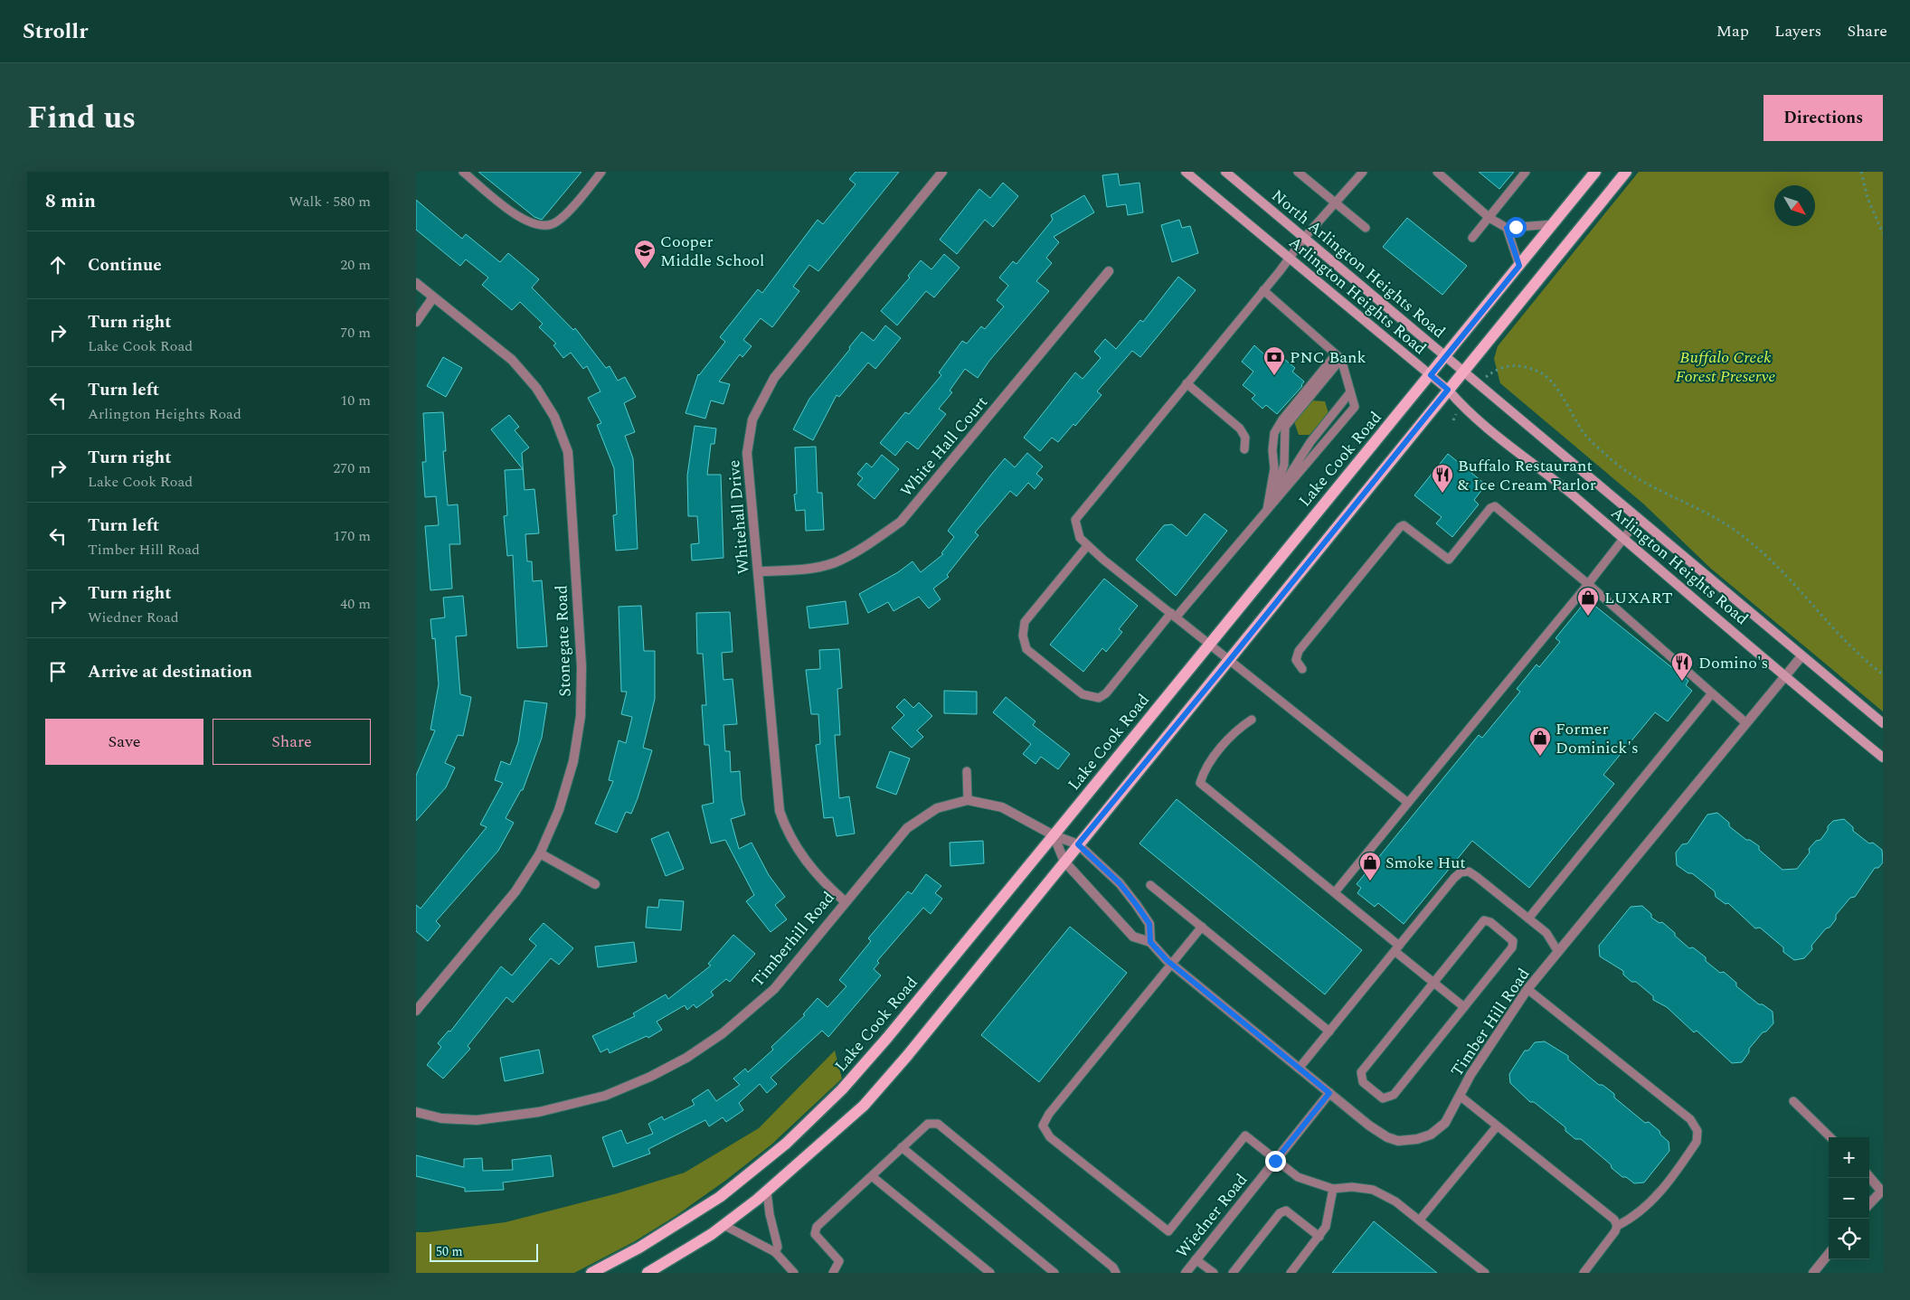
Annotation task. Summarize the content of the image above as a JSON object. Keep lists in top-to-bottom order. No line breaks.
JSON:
{"streets":{"main road":["North Arlington Heights Road","Arlington Heights Road","Lake Cook Road"],"street":["White Hall Court","Whitehall Drive","Stonegate Road","Timberhill Road","Timber Hill Road","Wiedner Road"]},"crossings":[["North Arlington Heights Road","Arlington Heights Road"],["North Arlington Heights Road","Lake Cook Road"],["Arlington Heights Road","Lake Cook Road"],["Arlington Heights Road","Timber Hill Road"],["White Hall Court","Whitehall Drive"],["Lake Cook Road","Timberhill Road"],["Lake Cook Road","Timber Hill Road"],["Whitehall Drive","Timberhill Road"],["Timberhill Road","Timber Hill Road"],["Timber Hill Road","Wiedner Road"]],"parks":["Buffalo Creek Forest Preserve"],"places":{"school or university":["Cooper Middle School"],"bank":["PNC Bank"],"restaurant":["Buffalo Restaurant & Ice Cream Parlor","Domino's"],"shop":["LUXART","Former Dominick's","Smoke Hut"]},"scale_bar":"50 m","north":"bottom right","page":{"header":"Strollr","nav":["Map","Layers","Share"],"title":"Find us","buttons":["Directions",["Save","Share"]],"heading":["8 min","Walk · 580 m"],"list":[["Continue","20 m"],["Turn right","Lake Cook Road","70 m"],["Turn left","Arlington Heights Road","10 m"],["Turn right","Lake Cook Road","270 m"],["Turn left","Timber Hill Road","170 m"],["Turn right","Wiedner Road","40 m"],"Arrive at destination"],"map_buttons":["+","−"],"scale":"50 m"}}
